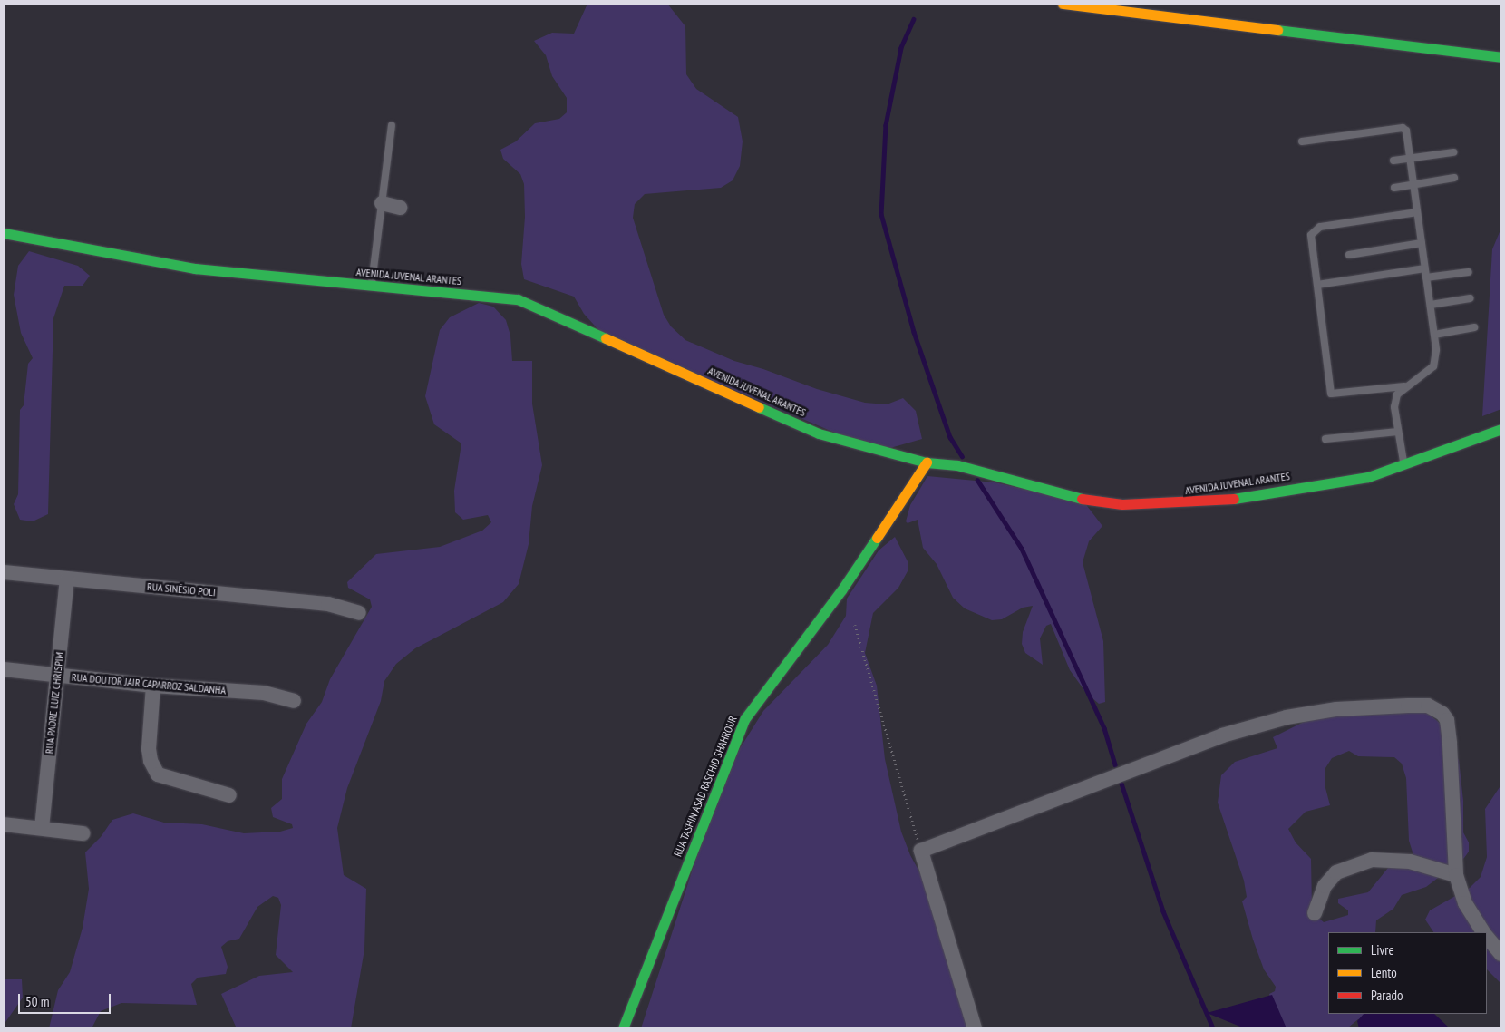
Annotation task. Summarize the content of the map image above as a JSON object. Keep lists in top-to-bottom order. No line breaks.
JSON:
{"streets":{"street":["AVENIDA JUVENAL ARANTES","RUA SINÉSIO POLI","RUA DOUTOR JAIR CAPARROZ SALDANHA","RUA PADRE LUIZ CHRISPIM","RUA TASHIN ASAD RASCHID SHAHROUR"]},"crossings":[["AVENIDA JUVENAL ARANTES","RUA TASHIN ASAD RASCHID SHAHROUR"],["RUA SINÉSIO POLI","RUA PADRE LUIZ CHRISPIM"],["RUA DOUTOR JAIR CAPARROZ SALDANHA","RUA PADRE LUIZ CHRISPIM"]],"legend":["Livre","Lento","Parado"],"scale_bar":"50 m"}
